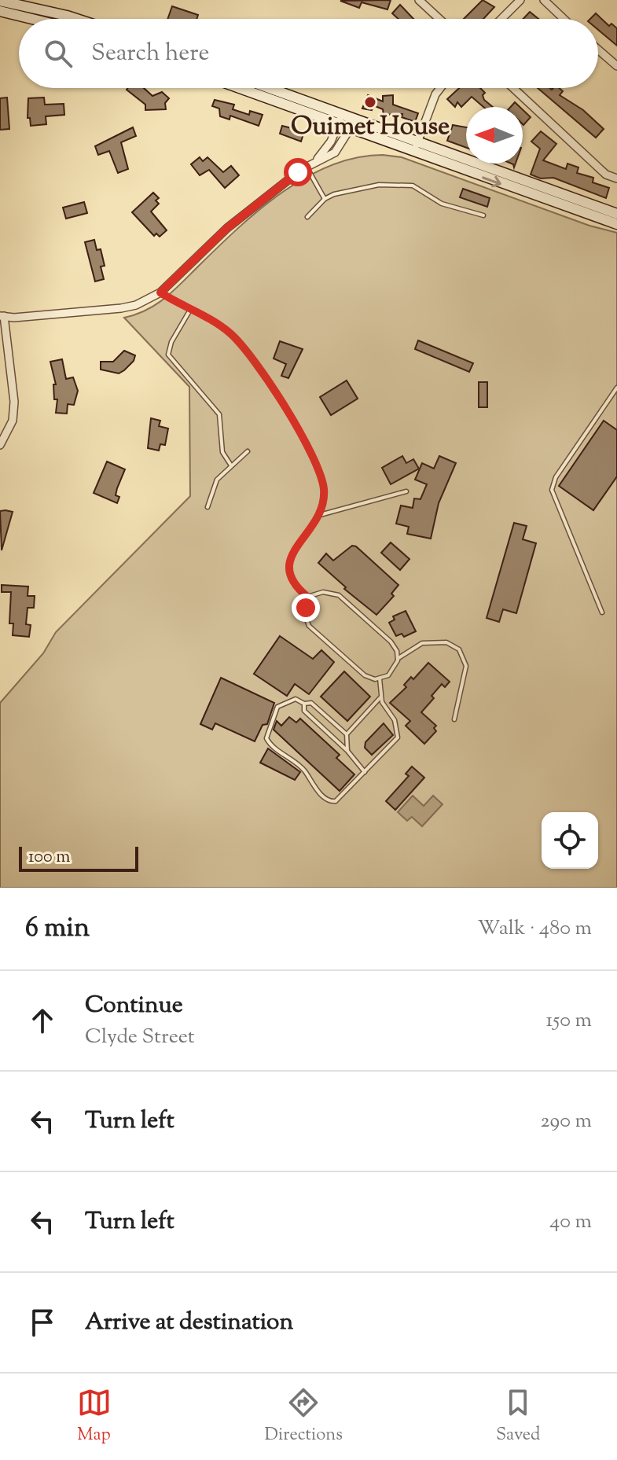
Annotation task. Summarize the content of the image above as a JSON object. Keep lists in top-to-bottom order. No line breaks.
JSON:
{"places":["Ouimet House"],"scale_bar":"100 m","north":"left","page":{"search":"Search here","scale":"100 m","heading":["6 min","Walk · 480 m"],"list":[["Continue","Clyde Street","150 m"],["Turn left","290 m"],["Turn left","40 m"],"Arrive at destination"],"nav":["Map","Directions","Saved"]}}
